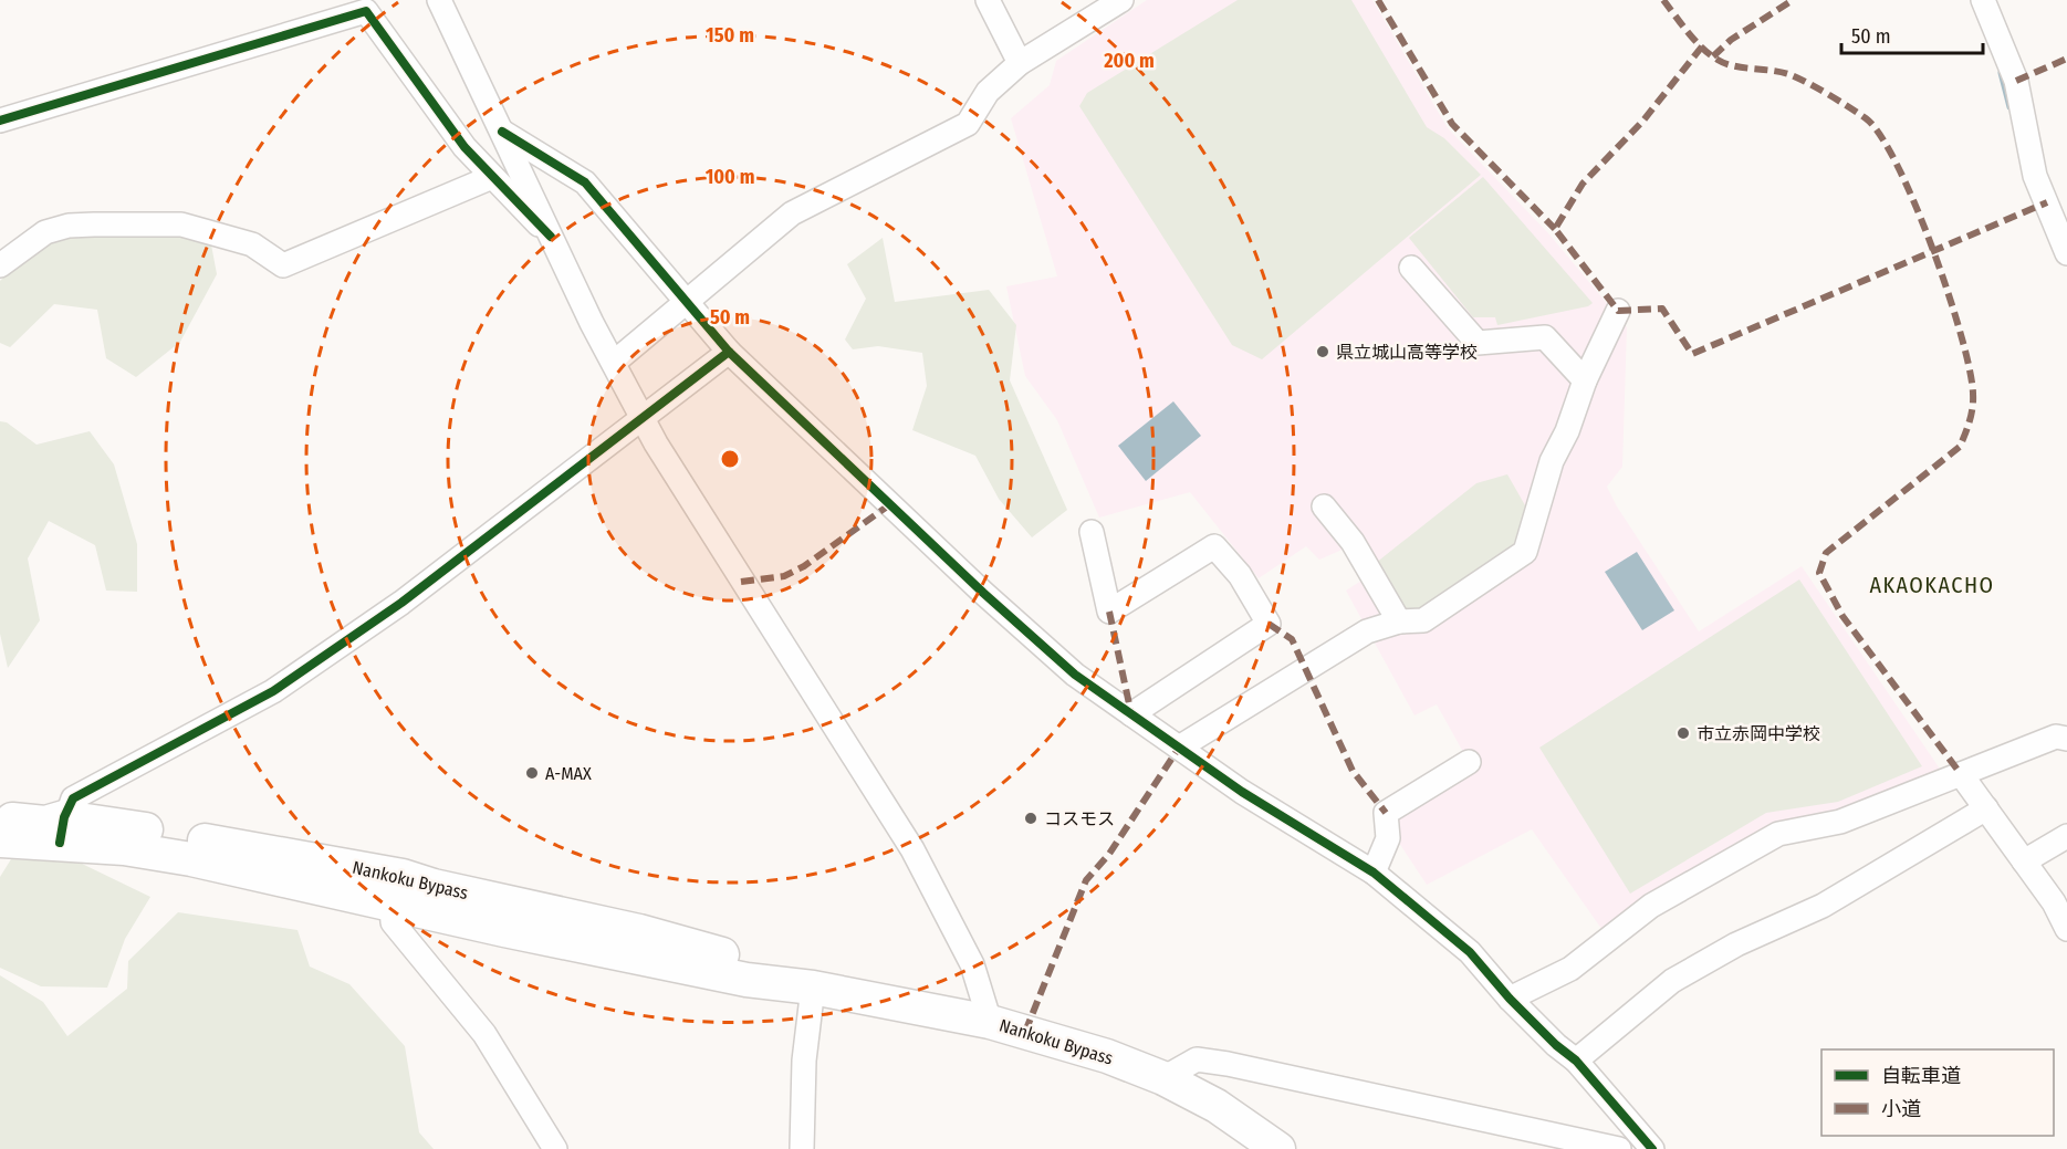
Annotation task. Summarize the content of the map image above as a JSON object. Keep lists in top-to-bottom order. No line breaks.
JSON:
{"streets":{"highway":["Nankoku Bypass"]},"districts":["AKAOKACHO"],"places":["県立城山高等学校","市立赤岡中学校","A-MAX","コスモス"],"legend":["自転車道","小道"],"scale_bar":"50 m","rings":["150 m","200 m","100 m","50 m"]}
